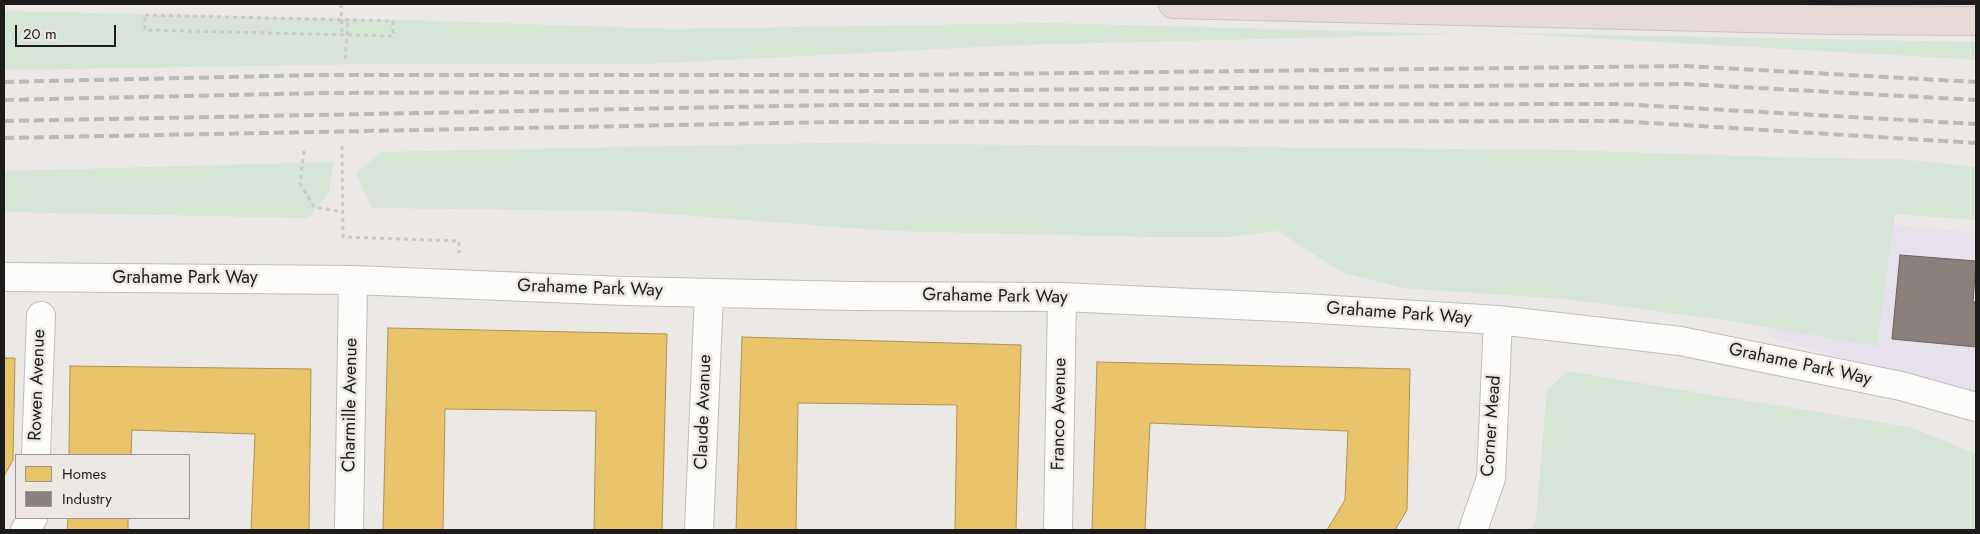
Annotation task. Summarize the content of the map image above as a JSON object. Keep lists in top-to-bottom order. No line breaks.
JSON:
{"streets":{"street":["Grahame Park Way","Rowen Avenue","Charmille Avenue","Claude Avanue","Franco Avenue","Corner Mead"]},"crossings":[["Grahame Park Way","Charmille Avenue"],["Grahame Park Way","Claude Avanue"],["Grahame Park Way","Franco Avenue"],["Grahame Park Way","Corner Mead"]],"legend":["Homes","Industry"],"scale_bar":"20 m"}
